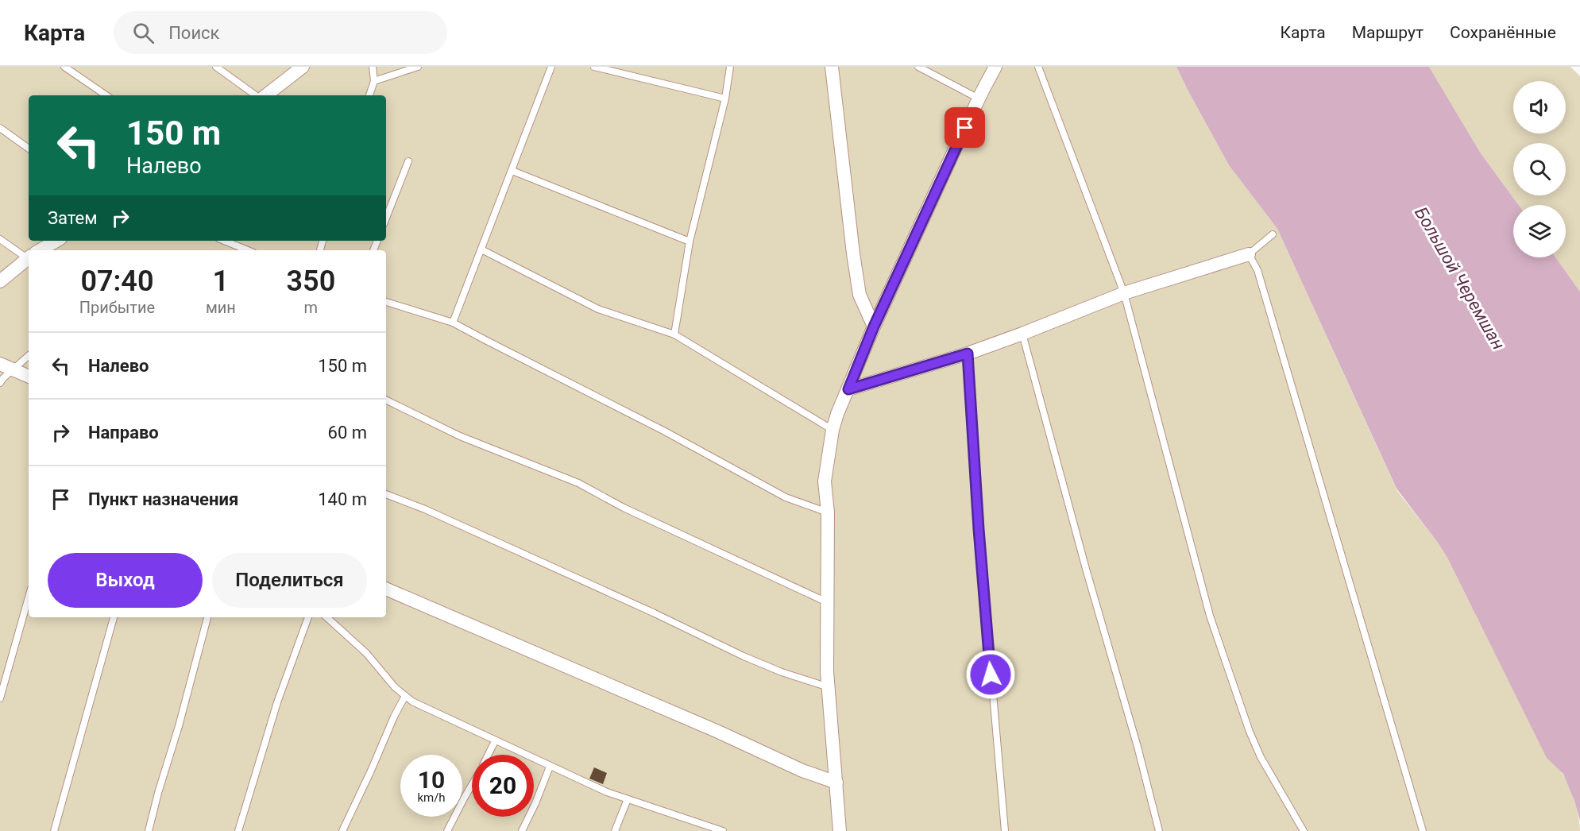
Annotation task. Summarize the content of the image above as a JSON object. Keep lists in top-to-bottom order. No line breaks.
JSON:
{"water":["Большой Черемшан"],"page":{"header":"Карта","search":"Поиск","nav":["Карта","Маршрут","Сохранённые"],"turn":["150 m","Налево"],"then":"Затем","eta":["07:40","Прибытие","1","мин","350","m"],"list":[{"name":"Налево","value":"150 m"},{"name":"Направо","value":"60 m"},{"name":"Пункт назначения","value":"140 m"}],"buttons":["Выход","Поделиться"],"speed":"10 km/h","limit":"20"}}
